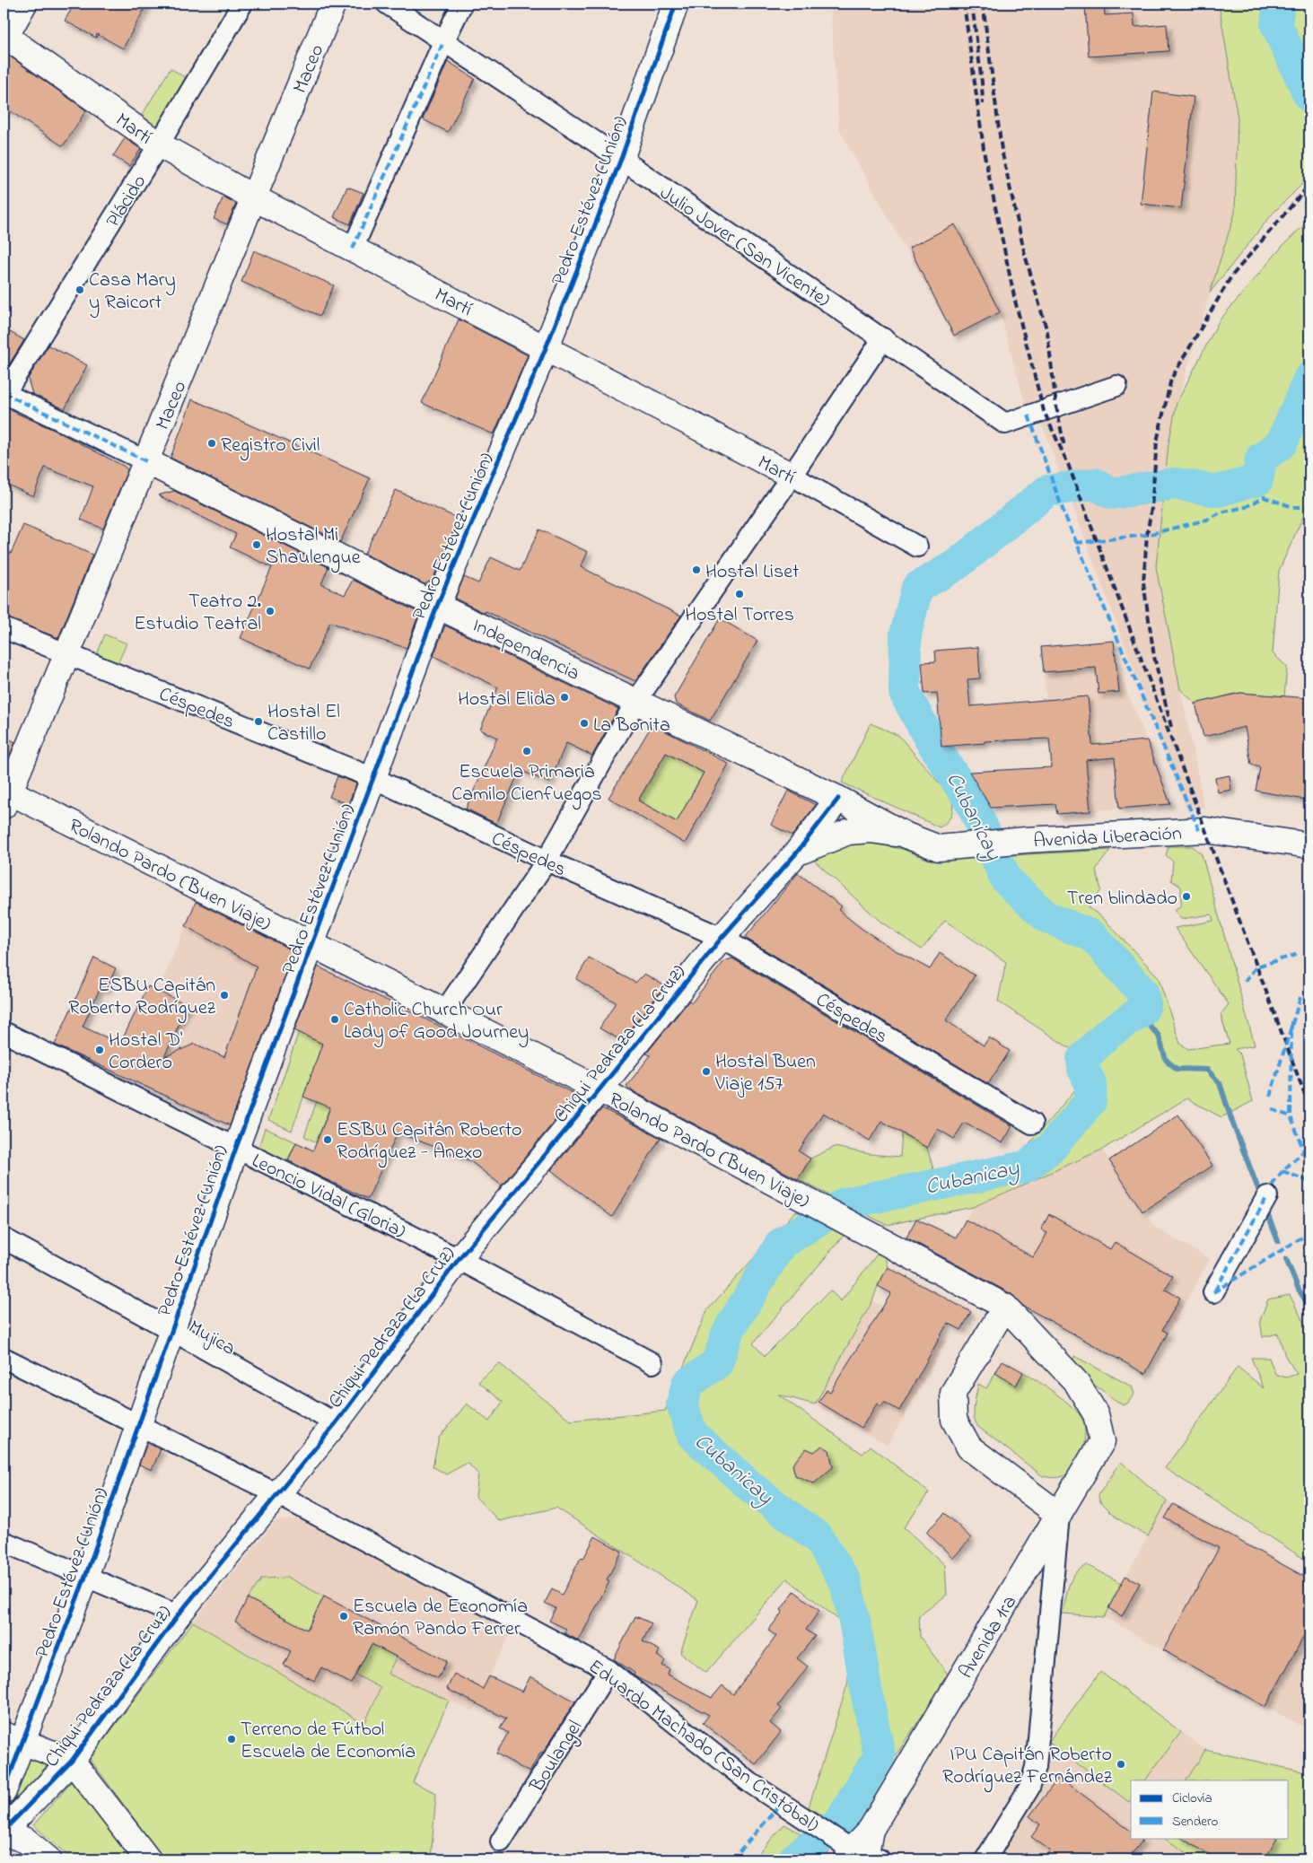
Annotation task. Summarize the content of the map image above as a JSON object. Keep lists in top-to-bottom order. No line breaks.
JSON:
{"streets":{"street":["Maceo","Martí","Plácido","Pedro Estévez (Unión)","Julio Jover (San Vicente)","Independencia","Céspedes","Avenida Liberación","Rolando Pardo (Buen Viaje)","Chiqui Pedraza (La Cruz)","Leoncio Vidal (Gloria)","Mujica","Avenida 1ra","Eduardo Machado (San Cristóbal)","Boulangel"]},"crossings":[["Maceo","Martí"],["Maceo","Independencia"],["Maceo","Céspedes"],["Maceo","Rolando Pardo (Buen Viaje)"],["Martí","Plácido"],["Martí","Pedro Estévez (Unión)"],["Pedro Estévez (Unión)","Julio Jover (San Vicente)"],["Pedro Estévez (Unión)","Independencia"],["Pedro Estévez (Unión)","Céspedes"],["Pedro Estévez (Unión)","Rolando Pardo (Buen Viaje)"],["Pedro Estévez (Unión)","Leoncio Vidal (Gloria)"],["Pedro Estévez (Unión)","Mujica"],["Pedro Estévez (Unión)","Eduardo Machado (San Cristóbal)"],["Independencia","Avenida Liberación"],["Independencia","Chiqui Pedraza (La Cruz)"],["Céspedes","Chiqui Pedraza (La Cruz)"],["Avenida Liberación","Chiqui Pedraza (La Cruz)"],["Rolando Pardo (Buen Viaje)","Chiqui Pedraza (La Cruz)"],["Rolando Pardo (Buen Viaje)","Avenida 1ra"],["Chiqui Pedraza (La Cruz)","Leoncio Vidal (Gloria)"],["Chiqui Pedraza (La Cruz)","Mujica"],["Chiqui Pedraza (La Cruz)","Eduardo Machado (San Cristóbal)"],["Avenida 1ra","Eduardo Machado (San Cristóbal)"],["Eduardo Machado (San Cristóbal)","Boulangel"]],"water":["Cubanicay"],"places":["Casa Mary y Raicort","Registro Civil","Hostal Mi Shaulengue","Hostal Liset","Hostal Torres","Teatro 2. Estudio Teatral","Hostal Elida","Hostal El Castillo","La Bonita","Escuela Primaria Camilo Cienfuegos","Tren blindado","ESBU Capitán Roberto Rodríguez","Catholic Church Our Lady of Good Journey","Hostal D' Cordero","Hostal Buen Viaje 157","ESBU Capitán Roberto Rodríguez - Anexo","Escuela de Economía Ramón Pando Ferrer","Terreno de Fútbol Escuela de Economía","IPU Capitán Roberto Rodríguez Fernández"],"legend":["Ciclovía","Sendero"]}
